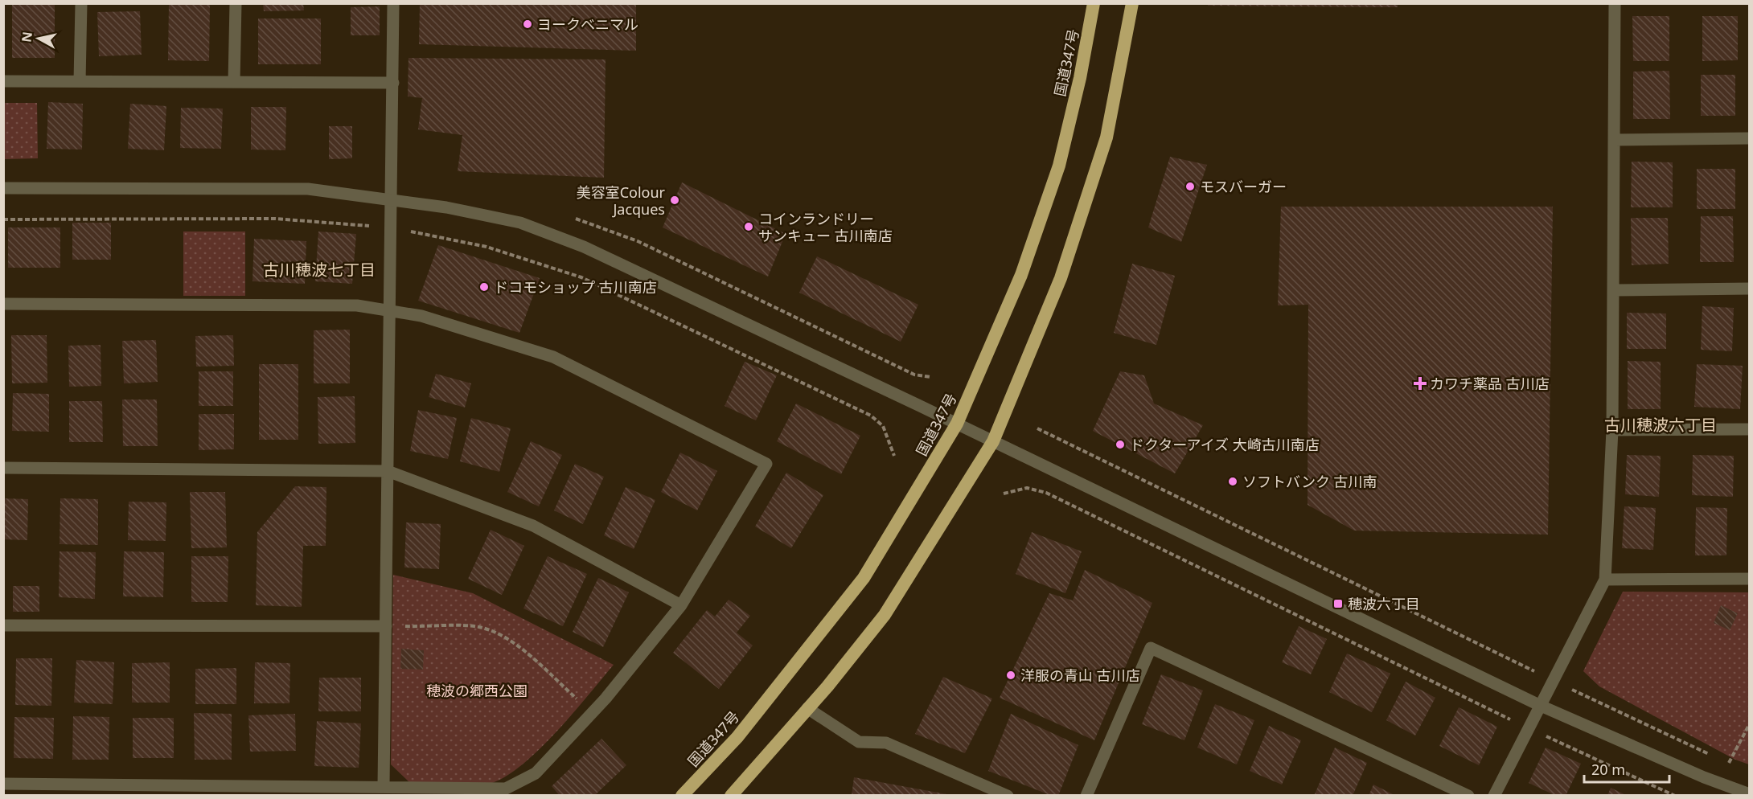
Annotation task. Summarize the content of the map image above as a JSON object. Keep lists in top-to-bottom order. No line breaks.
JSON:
{"streets":{"highway":["国道347号"]},"districts":["古川穂波七丁目","古川穂波六丁目"],"parks":["穂波の郷西公園"],"places":{"other":["ヨークベニマル","モスバーガー","美容室Colour Jacques","コインランドリー サンキュー 古川南店","ドコモショップ 古川南店","ドクターアイズ 大崎古川南店","ソフトバンク 古川南","洋服の青山 古川店"],"health":["カワチ薬品 古川店"],"transit":["穂波六丁目"]},"scale_bar":"20 m","north":"left"}
